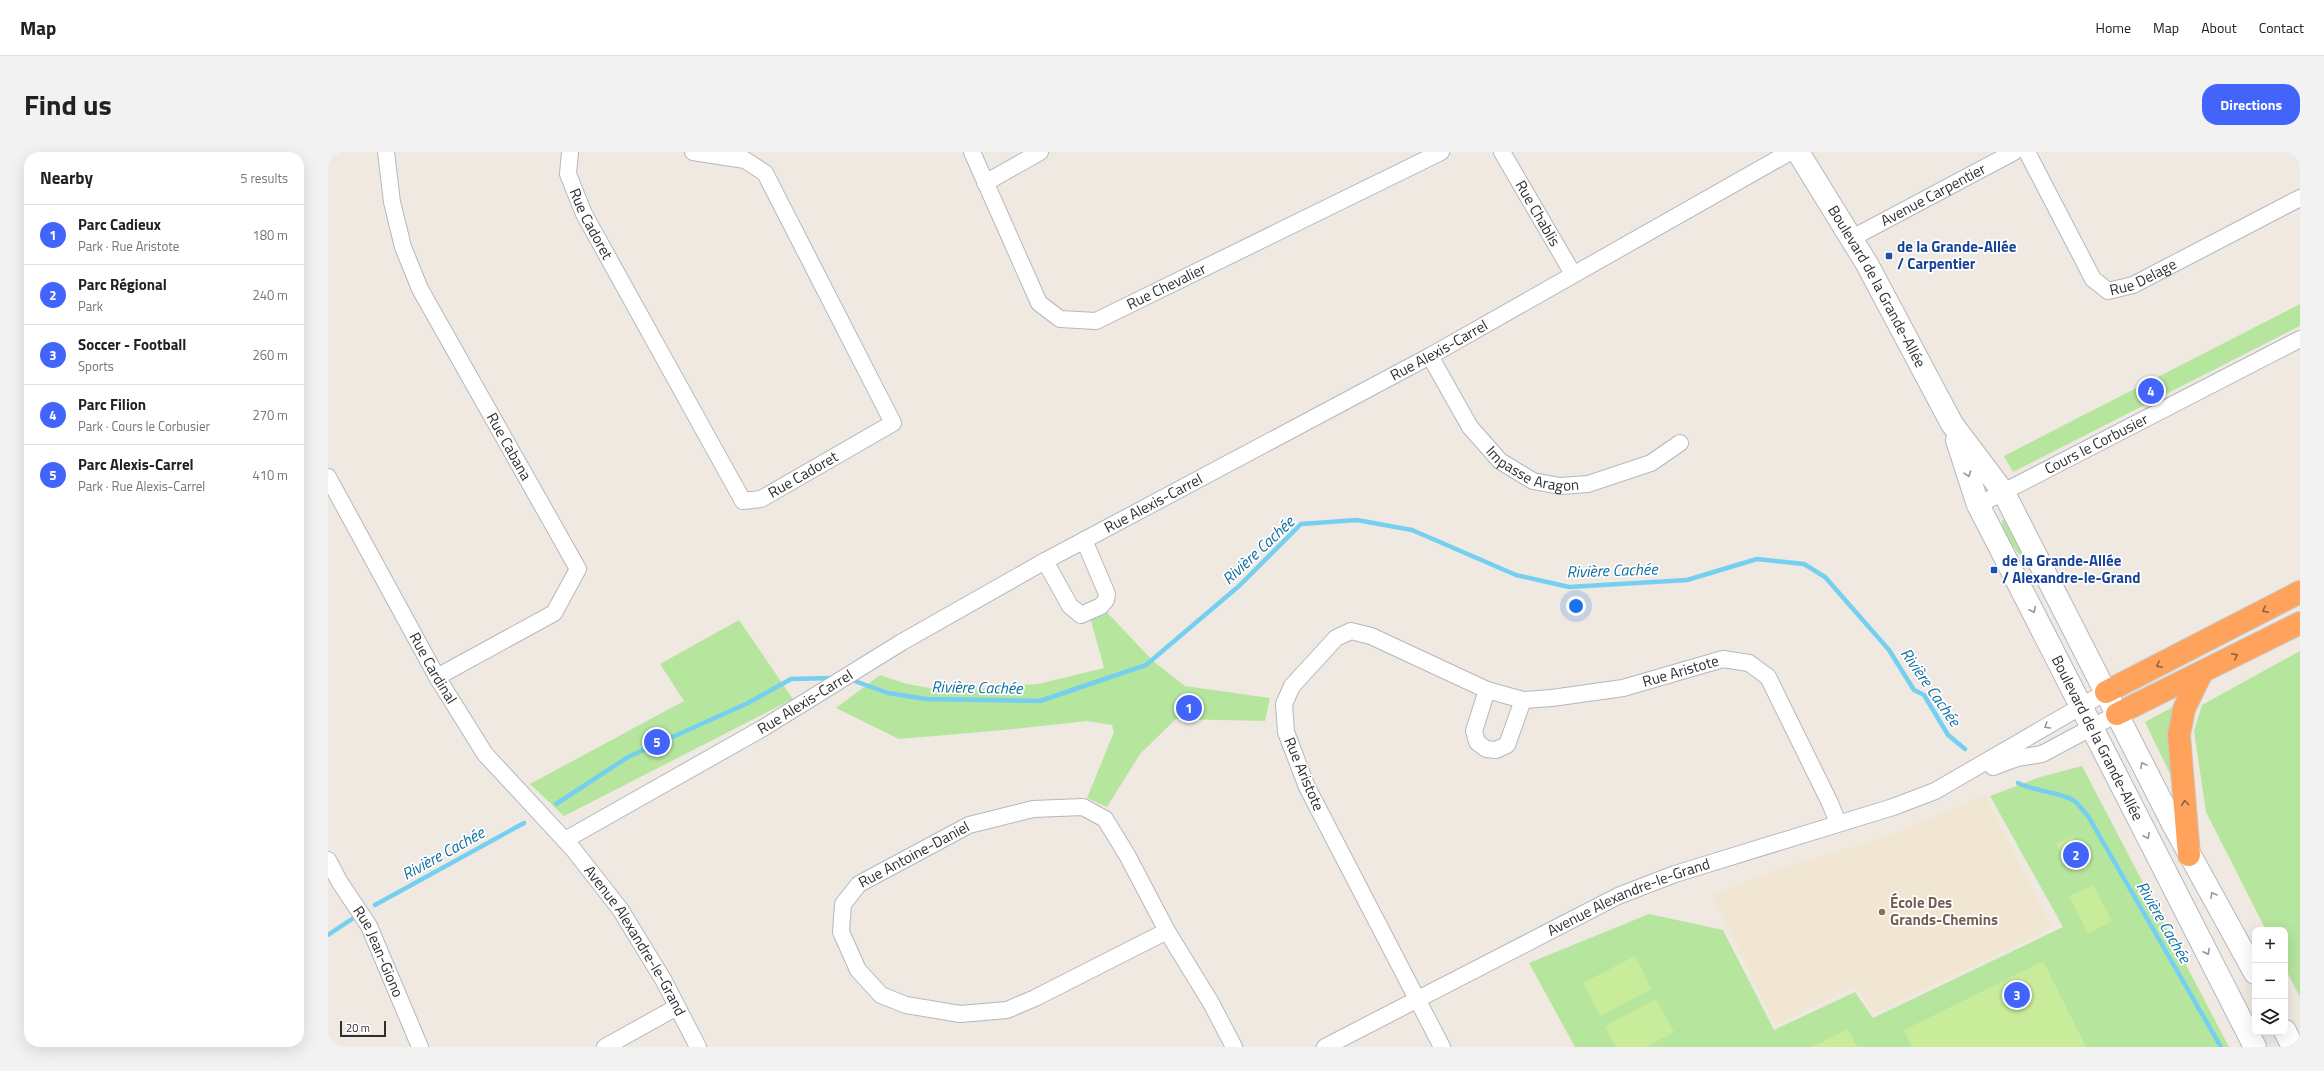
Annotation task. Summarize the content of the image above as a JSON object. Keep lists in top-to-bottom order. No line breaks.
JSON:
{"streets":{"street":["Avenue Carpentier","Rue Chablis","Rue Cadoret","Rue Delage","Rue Chevalier","Boulevard de la Grande-Allée","Rue Alexis-Carrel","Cours le Corbusier","Rue Cabana","Impasse Aragon","Rue Cardinal","Rue Aristote","Rue Antoine-Daniel","Avenue Alexandre-le-Grand","Rue Jean-Giono"]},"crossings":[["Avenue Carpentier","Boulevard de la Grande-Allée"],["Rue Chablis","Rue Alexis-Carrel"],["Boulevard de la Grande-Allée","Cours le Corbusier"],["Boulevard de la Grande-Allée","Avenue Alexandre-le-Grand"],["Rue Alexis-Carrel","Impasse Aragon"],["Rue Alexis-Carrel","Rue Cardinal"],["Rue Alexis-Carrel","Avenue Alexandre-le-Grand"],["Rue Cabana","Rue Cardinal"],["Rue Cardinal","Avenue Alexandre-le-Grand"],["Rue Aristote","Avenue Alexandre-le-Grand"]],"water":["Rivière Cachée"],"places":{"transit":["de la Grande-Allée / Carpentier","de la Grande-Allée / Alexandre-le-Grand"],"other":["École Des Grands-Chemins"]},"scale_bar":"20 m","page":{"header":"Map","nav":["Home","Map","About","Contact"],"title":"Find us","buttons":"Directions","heading":["Nearby","5 results"],"list":[{"mark":"1","name":"Parc Cadieux","note":"Park · Rue Aristote","value":"180 m"},{"mark":"2","name":"Parc Régional","note":"Park","value":"240 m"},{"mark":"3","name":"Soccer - Football","note":"Sports","value":"260 m"},{"mark":"4","name":"Parc Filion","note":"Park · Cours le Corbusier","value":"270 m"},{"mark":"5","name":"Parc Alexis-Carrel","note":"Park · Rue Alexis-Carrel","value":"410 m"}],"pins":["4","1","5","2","3"],"map_buttons":["+","−"],"scale":"20 m"}}
